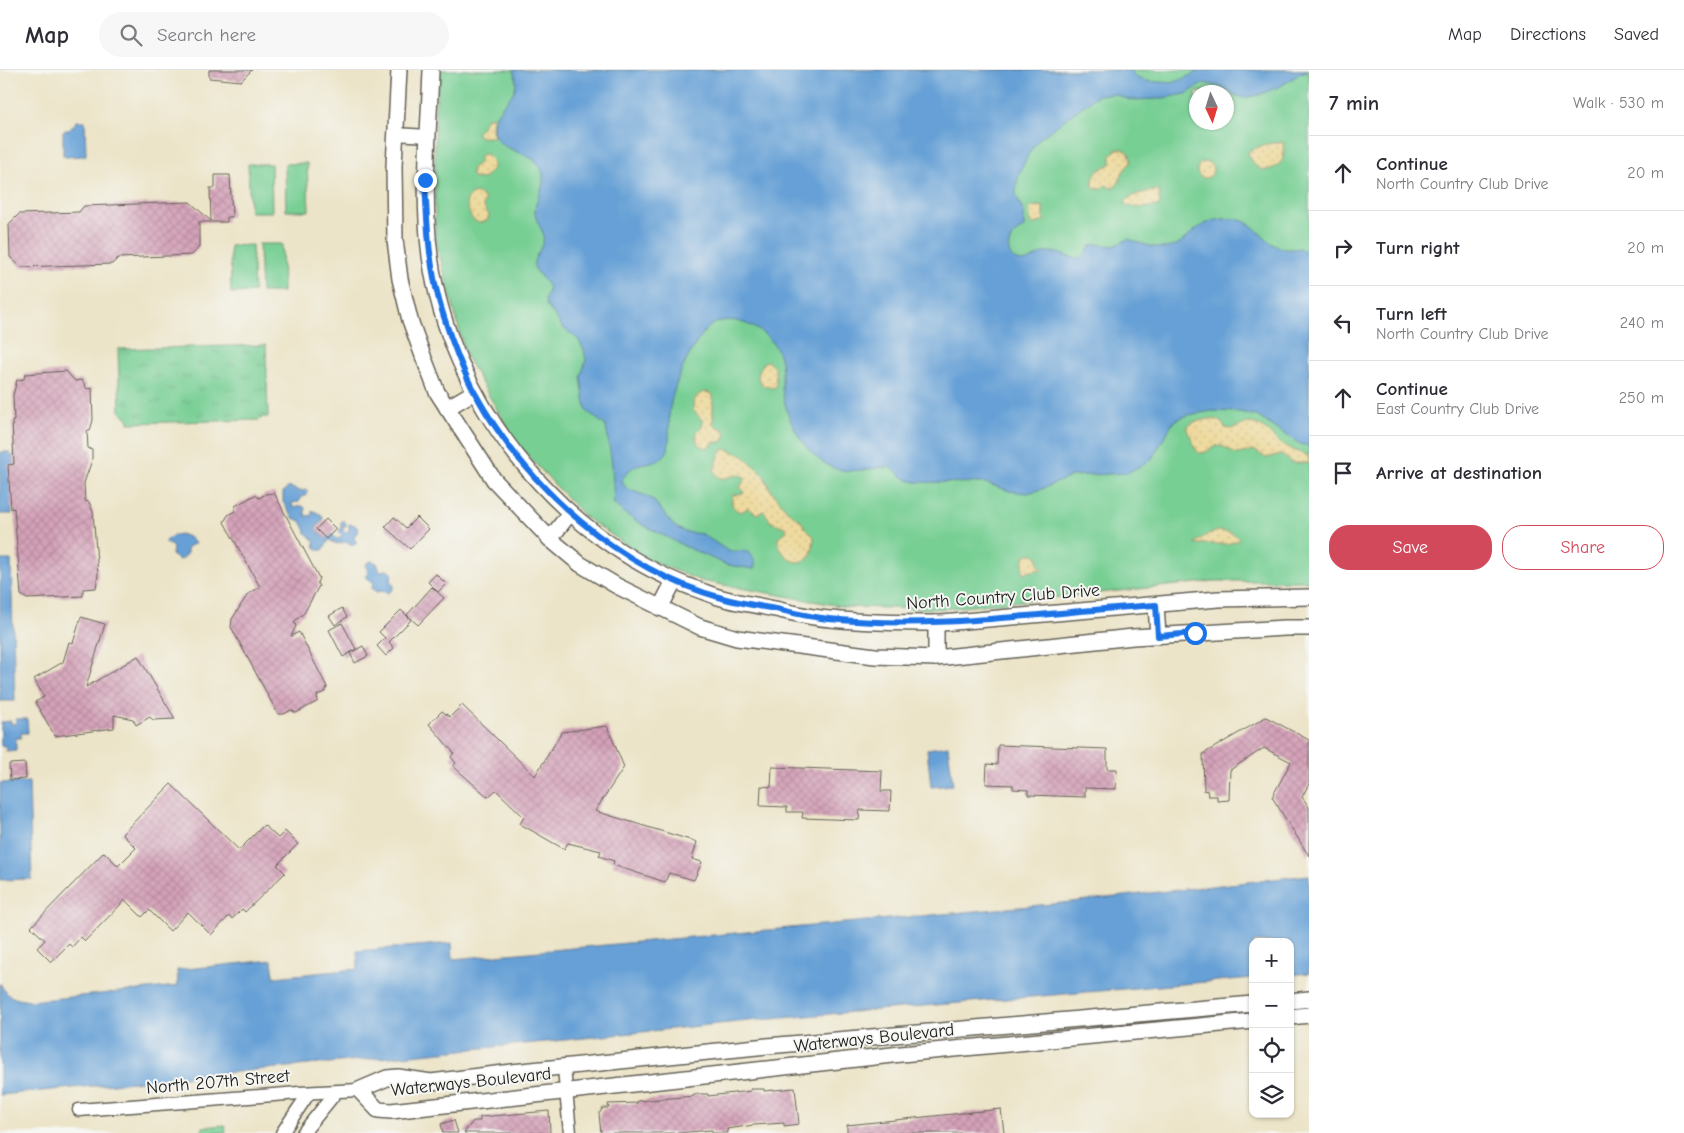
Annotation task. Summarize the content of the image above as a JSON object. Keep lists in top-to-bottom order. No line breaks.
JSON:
{"streets":{"street":["North Country Club Drive","Waterways Boulevard","North 207th Street"]},"crossings":[["Waterways Boulevard","North 207th Street"]],"north":"bottom","page":{"header":"Map","search":"Search here","nav":["Map","Directions","Saved"],"heading":["7 min","Walk · 530 m"],"list":[["Continue","North Country Club Drive","20 m"],["Turn right","20 m"],["Turn left","North Country Club Drive","240 m"],["Continue","East Country Club Drive","250 m"],"Arrive at destination"],"buttons":["Save","Share"],"map_buttons":["+","−"]}}
